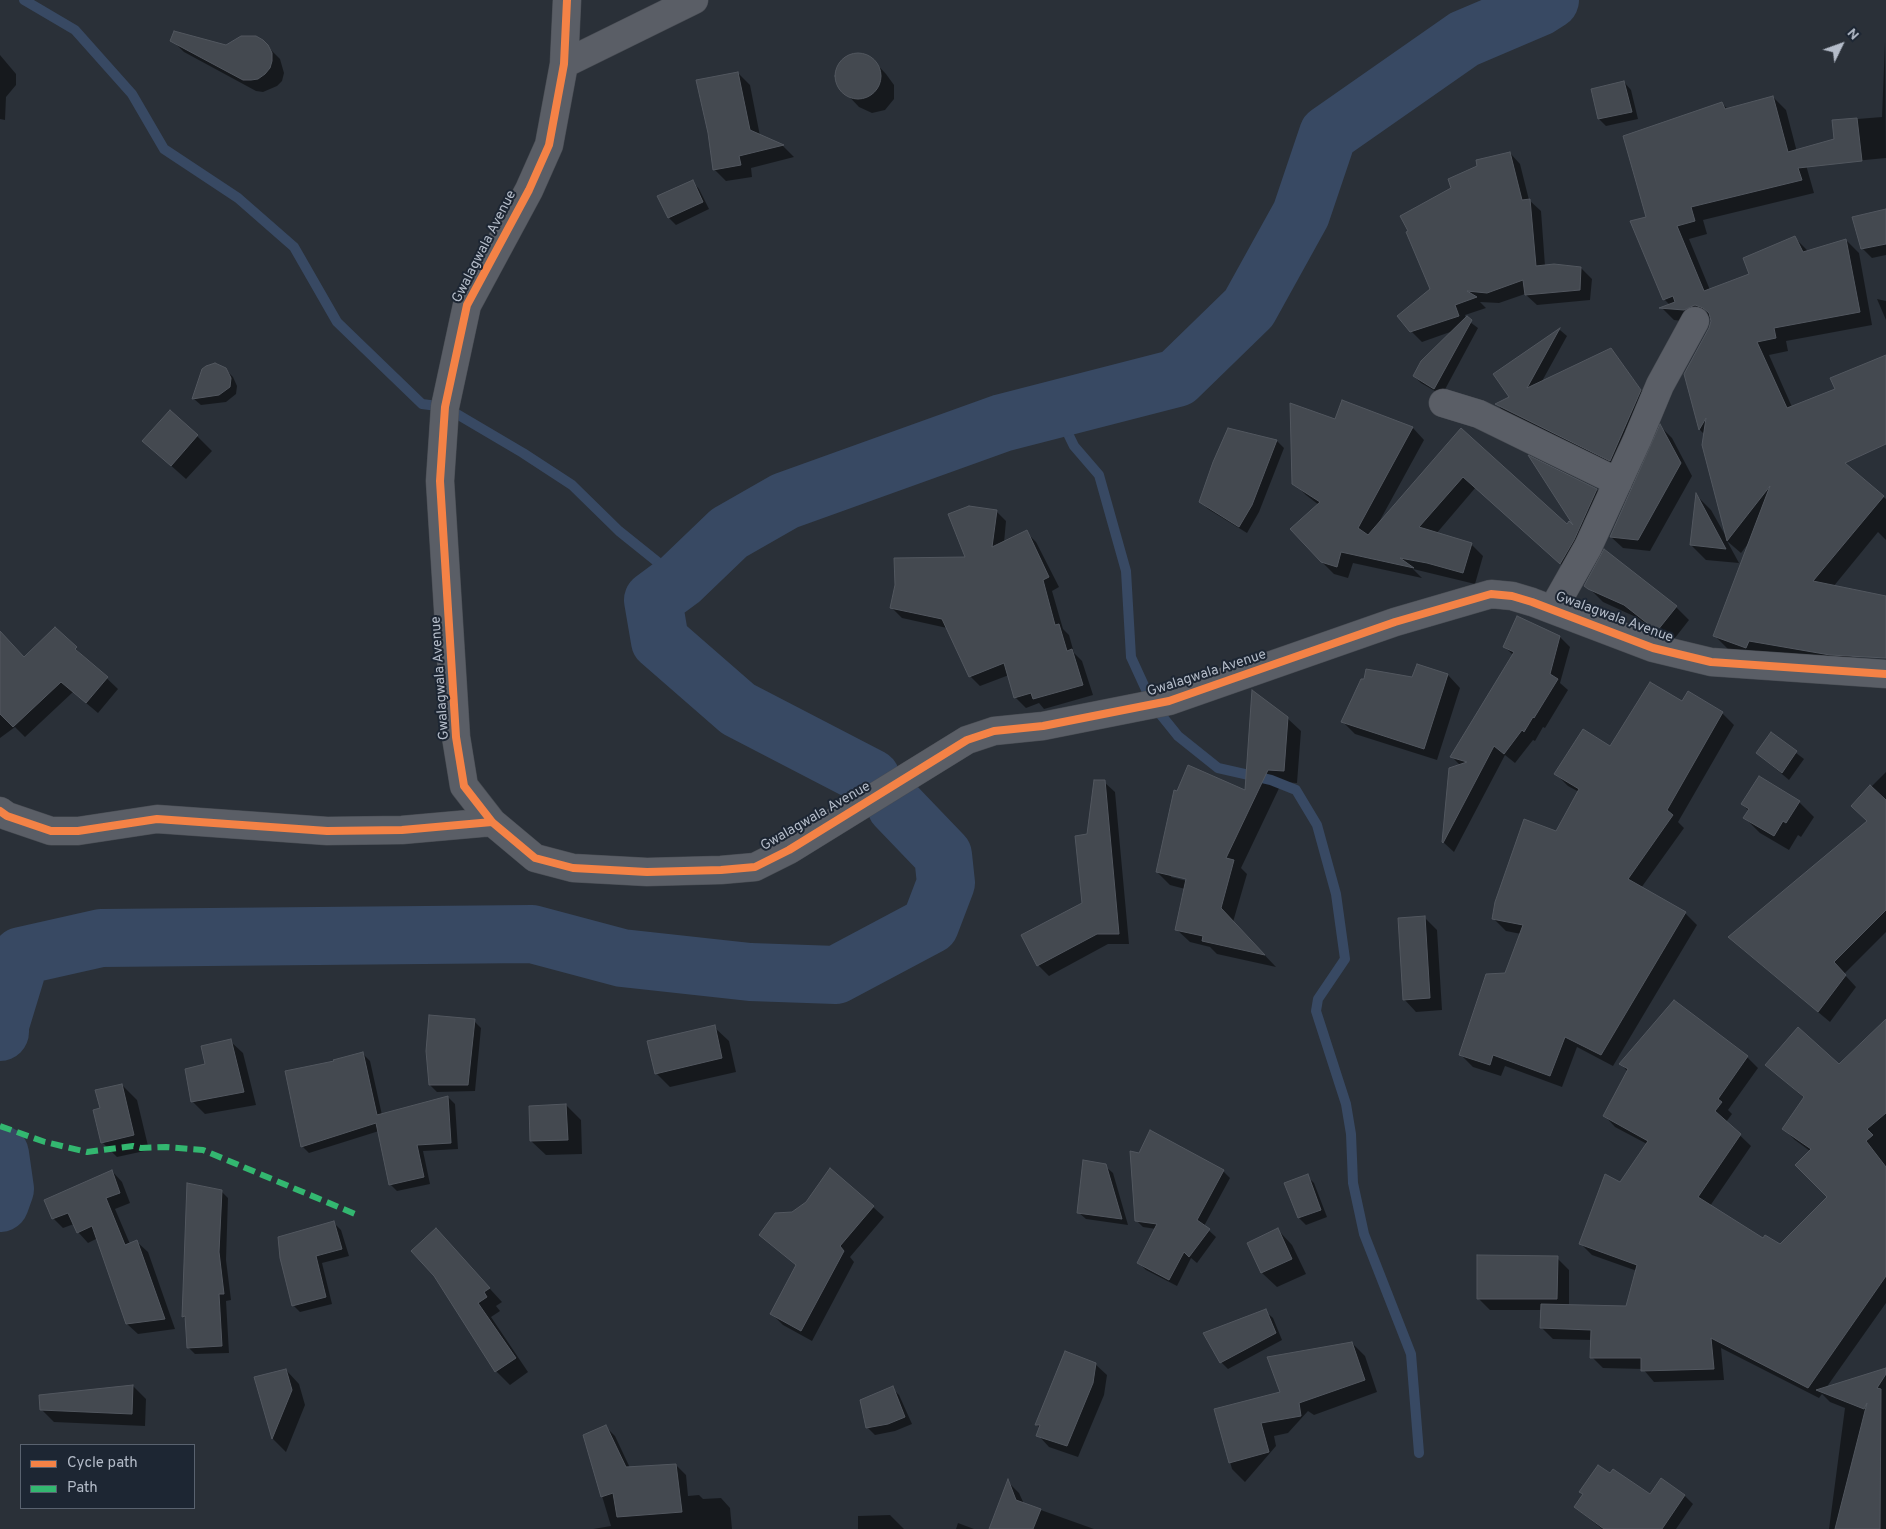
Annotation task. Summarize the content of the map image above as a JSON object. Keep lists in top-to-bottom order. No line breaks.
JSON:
{"streets":{"street":["Gwalagwala Avenue"]},"legend":["Cycle path","Path"],"north":"top right"}
